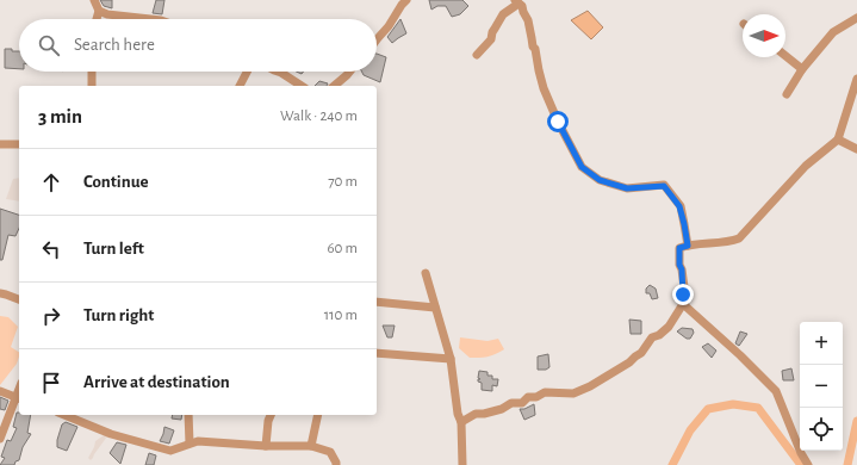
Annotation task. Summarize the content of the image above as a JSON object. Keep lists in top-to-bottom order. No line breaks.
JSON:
{"north":"right","page":{"search":"Search here","heading":["3 min","Walk · 240 m"],"list":[["Continue","70 m"],["Turn left","60 m"],["Turn right","110 m"],"Arrive at destination"],"map_buttons":["+","−"]}}
